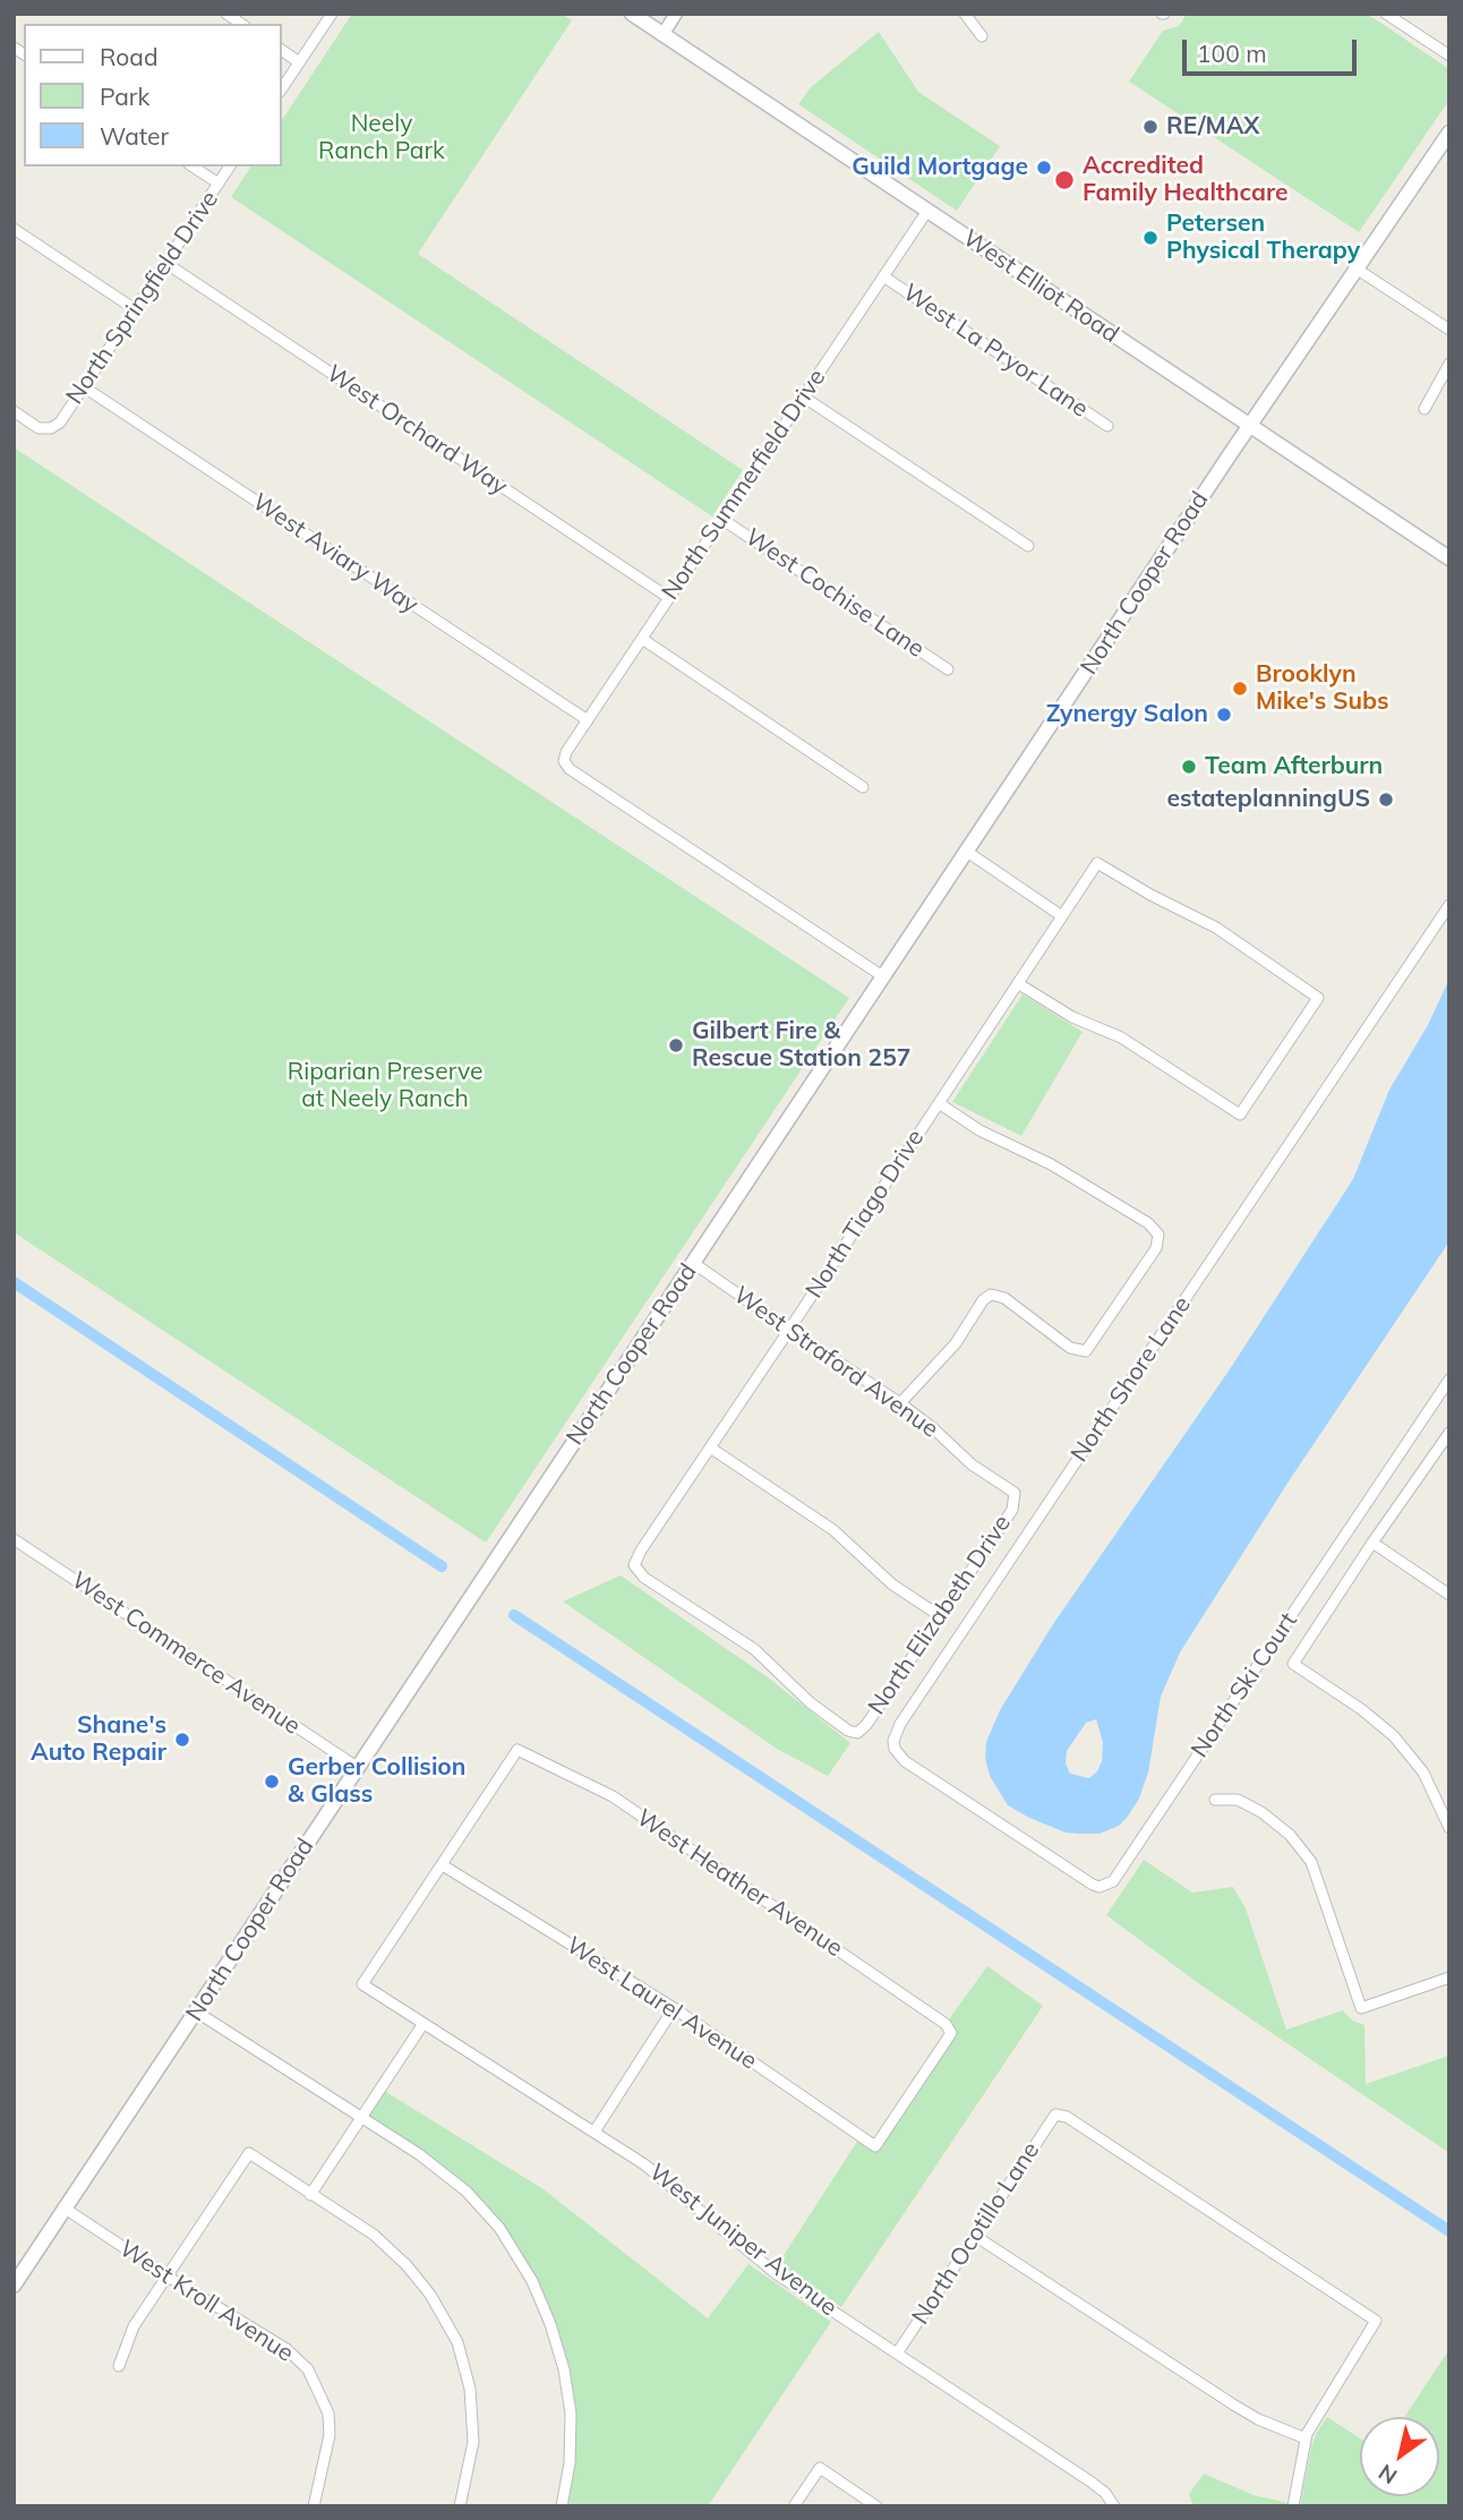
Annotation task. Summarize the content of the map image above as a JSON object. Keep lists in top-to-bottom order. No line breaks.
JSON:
{"streets":{"main road":["West Elliot Road","North Cooper Road"],"street":["North Springfield Drive","West La Pryor Lane","West Orchard Way","North Summerfield Drive","West Aviary Way","West Cochise Lane","North Tiago Drive","West Straford Avenue","North Shore Lane","North Elizabeth Drive","West Commerce Avenue","North Ski Court","West Heather Avenue","West Laurel Avenue","North Ocotillo Lane","West Juniper Avenue","West Kroll Avenue"]},"crossings":[["West Elliot Road","North Summerfield Drive"],["West Elliot Road","North Cooper Road"],["North Springfield Drive","West Orchard Way"],["North Springfield Drive","West Aviary Way"],["West La Pryor Lane","North Summerfield Drive"],["West Orchard Way","North Summerfield Drive"],["North Summerfield Drive","West Aviary Way"],["North Summerfield Drive","North Cooper Road"],["North Summerfield Drive","West Cochise Lane"],["North Cooper Road","West Straford Avenue"],["North Cooper Road","West Commerce Avenue"],["North Cooper Road","West Kroll Avenue"],["North Tiago Drive","West Straford Avenue"],["North Tiago Drive","North Elizabeth Drive"],["West Straford Avenue","North Elizabeth Drive"],["North Shore Lane","North Ski Court"],["West Heather Avenue","West Laurel Avenue"],["West Heather Avenue","West Juniper Avenue"],["West Laurel Avenue","West Juniper Avenue"],["North Ocotillo Lane","West Juniper Avenue"]],"parks":["Neely Ranch Park","Riparian Preserve at Neely Ranch"],"places":["RE/MAX","Guild Mortgage","Accredited Family Healthcare","Petersen Physical Therapy","Brooklyn Mike's Subs","Zynergy Salon","Team Afterburn","estateplanningUS","Gilbert Fire & Rescue Station 257","Shane's Auto Repair","Gerber Collision & Glass"],"legend":["Road","Park","Water"],"scale_bar":"100 m","north":"bottom left"}
